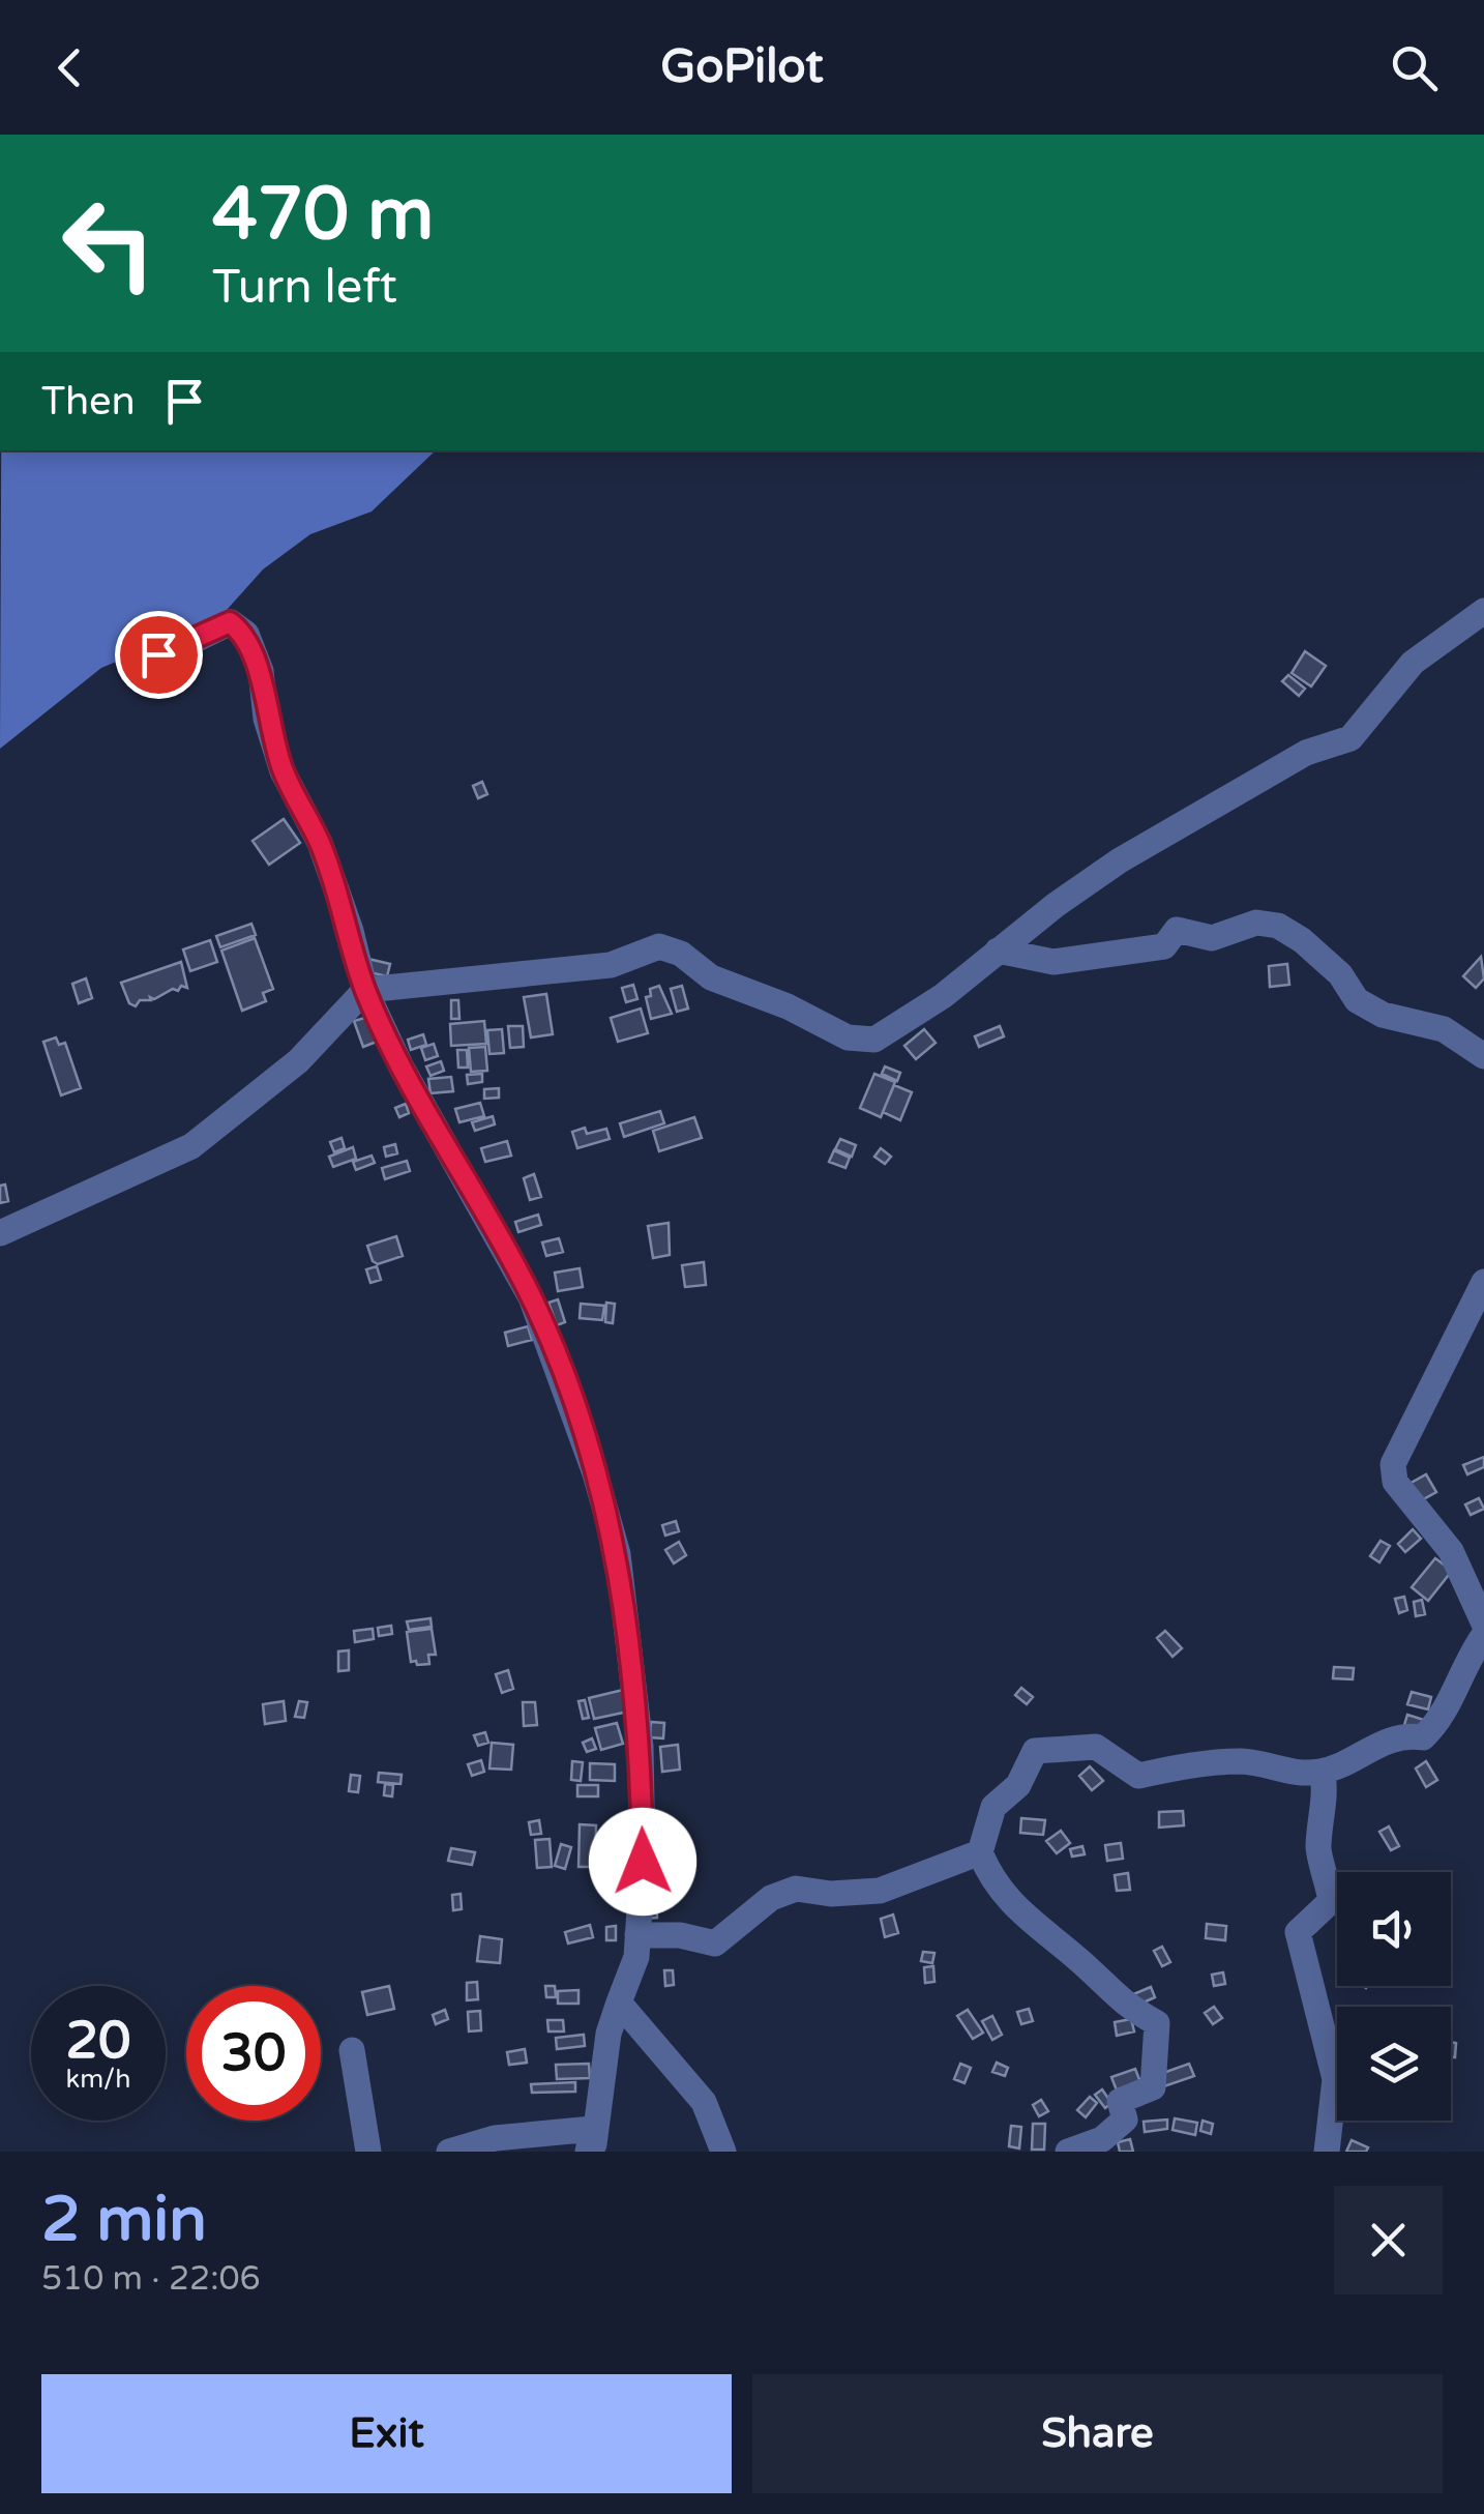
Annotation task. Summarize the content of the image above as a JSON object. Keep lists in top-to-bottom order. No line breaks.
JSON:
{"page":{"header":"GoPilot","turn":["470 m","Turn left"],"then":"Then","speed":"20 km/h","limit":"30","heading":["2 min","510 m · 22:06"],"buttons":["Exit","Share"]}}
